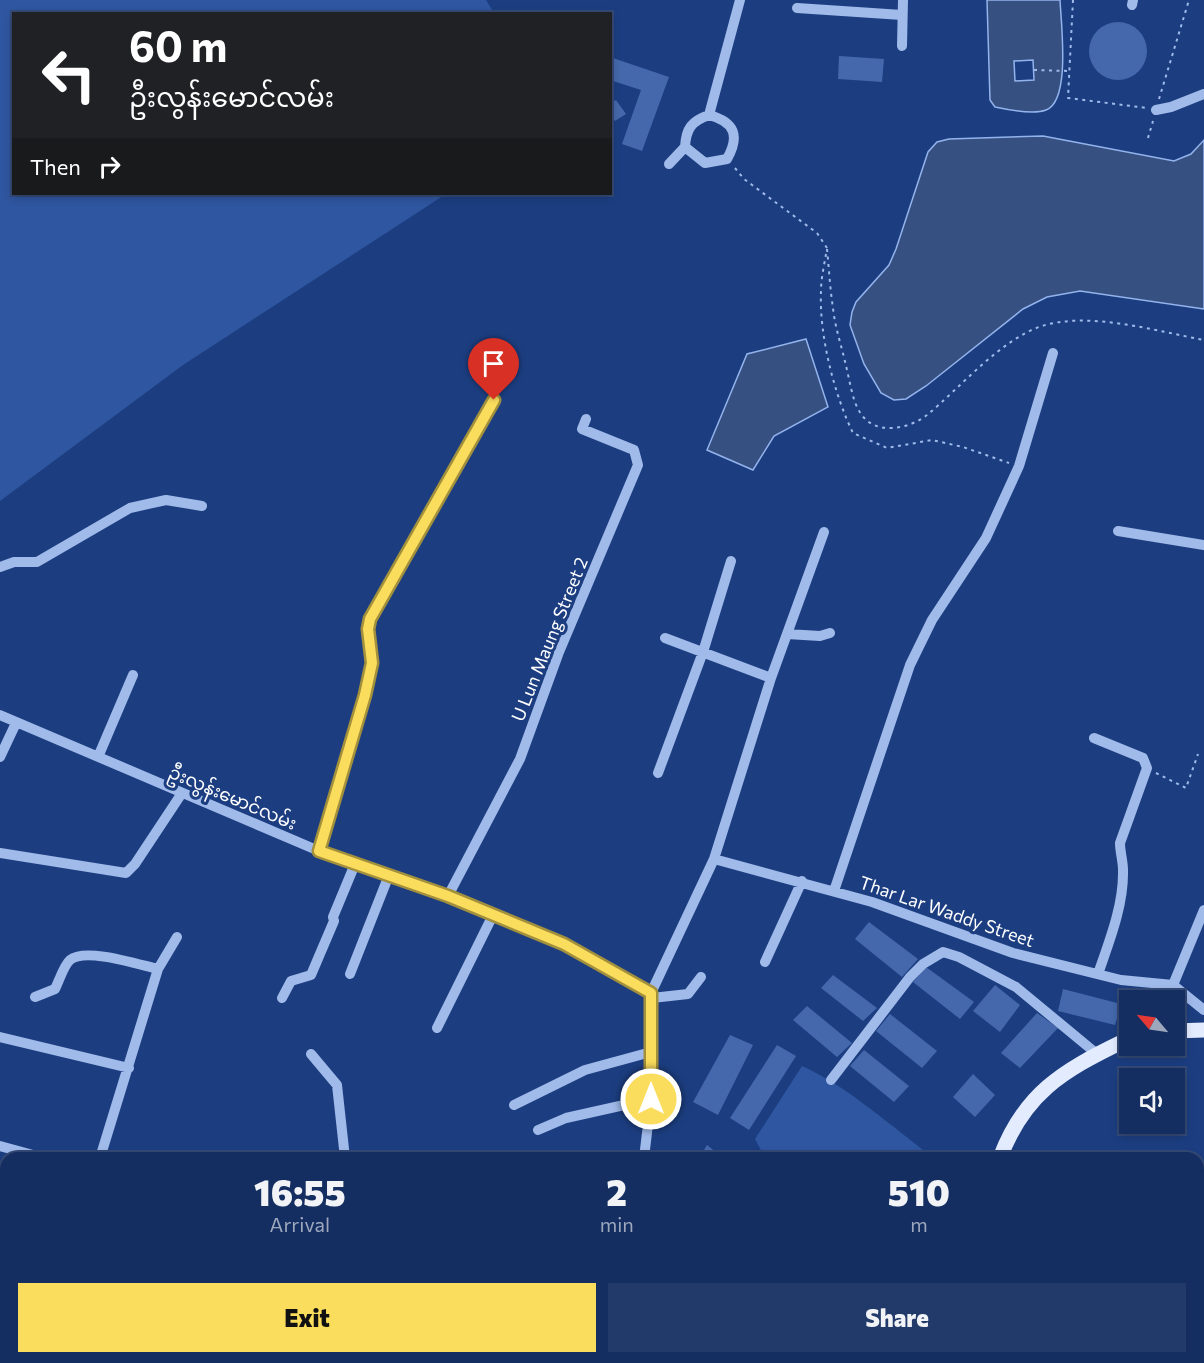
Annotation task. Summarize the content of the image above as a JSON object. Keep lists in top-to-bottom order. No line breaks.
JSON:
{"streets":{"street":["U Lun Maung Street 2","ဦးလွန်းမောင်လမ်း","Thar Lar Waddy Street"]},"crossings":[["U Lun Maung Street 2","ဦးလွန်းမောင်လမ်း"]],"north":"top left","page":{"turn":["60 m","ဦးလွန်းမောင်လမ်း"],"then":"Then","eta":["16:55","Arrival","2","min","510","m"],"buttons":["Exit","Share"]}}
